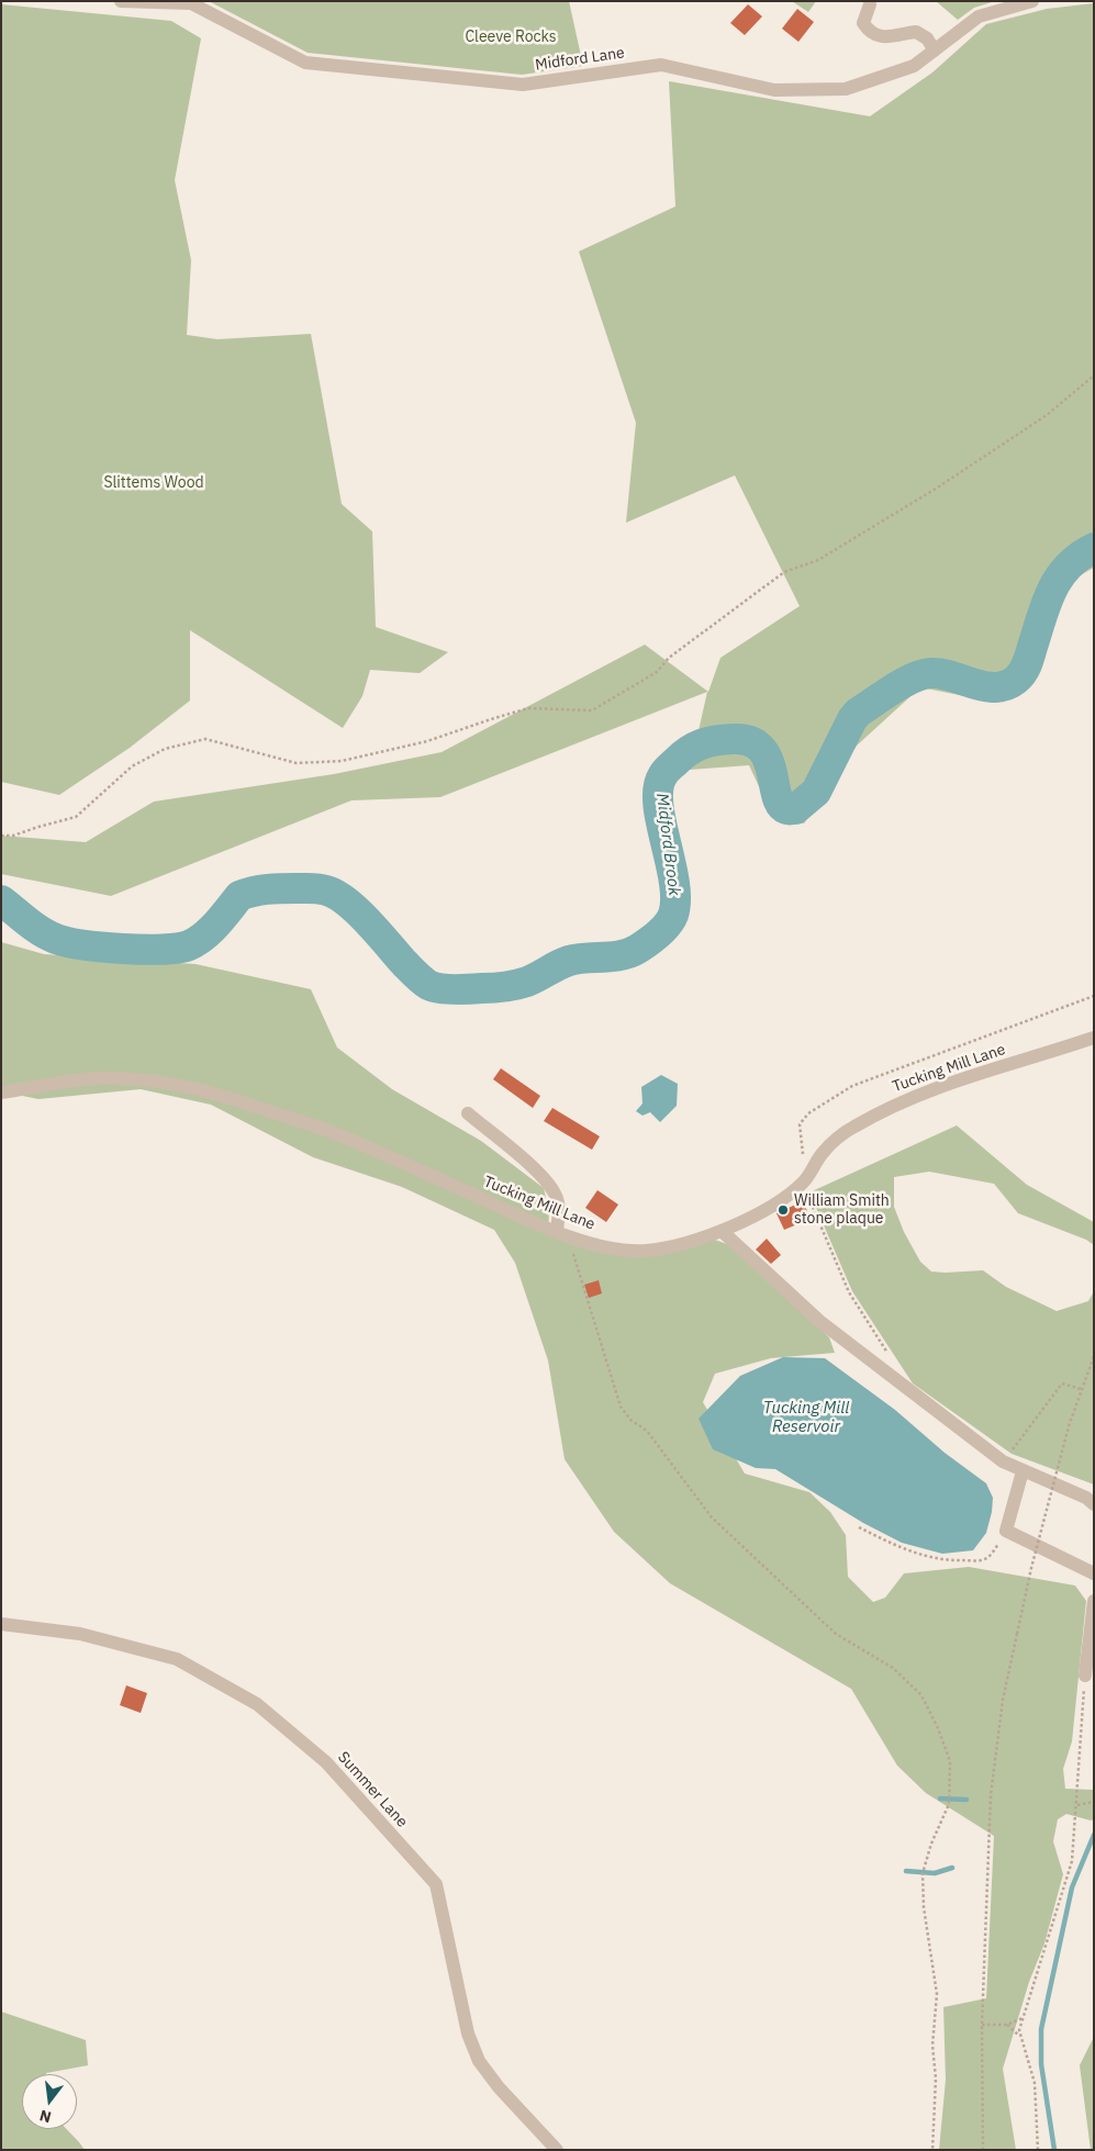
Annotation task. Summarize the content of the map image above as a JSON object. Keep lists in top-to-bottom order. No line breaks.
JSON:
{"streets":{"street":["Midford Lane","Tucking Mill Lane","Summer Lane"]},"water":["Midford Brook","Tucking Mill Reservoir"],"parks":["Cleeve Rocks","Slittems Wood"],"places":["William Smith stone plaque"],"north":"bottom"}
